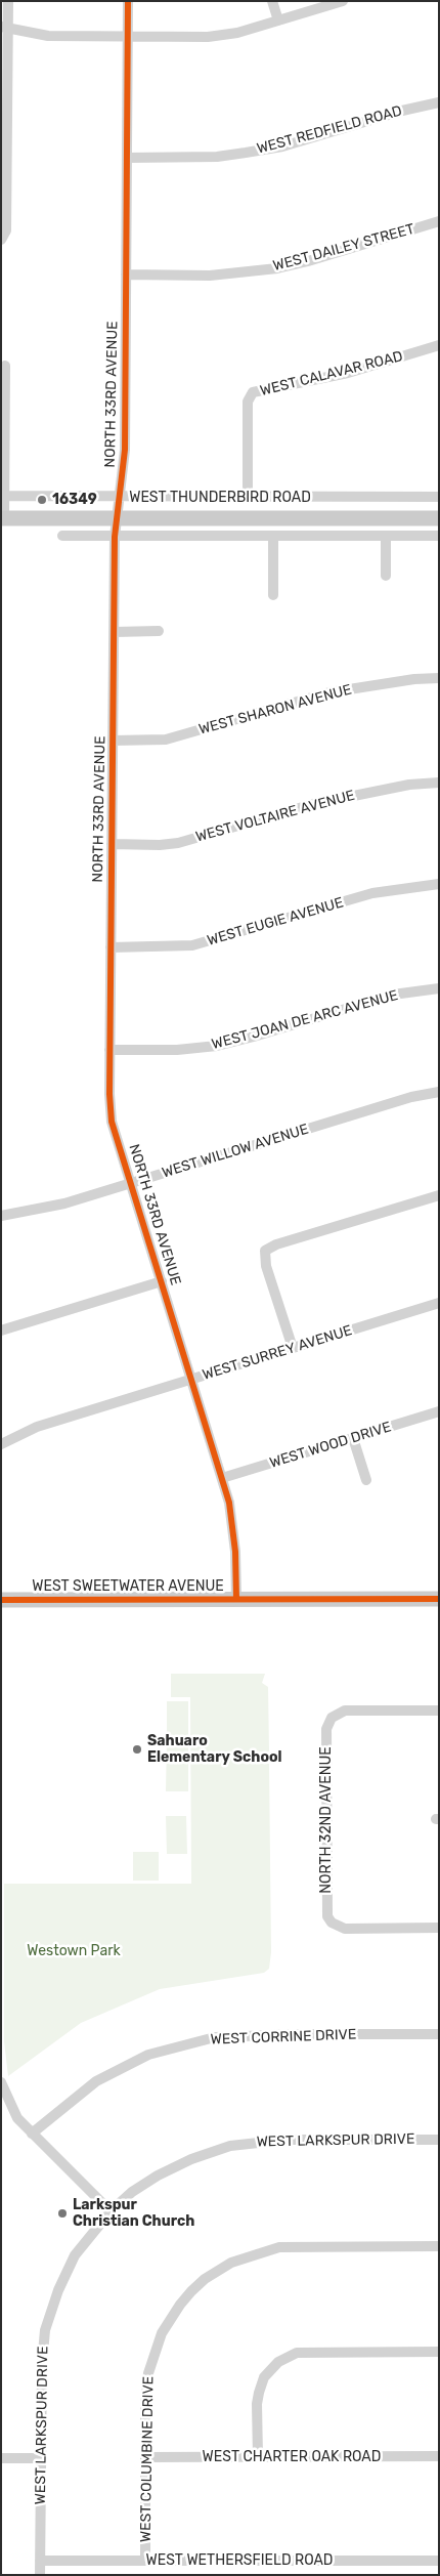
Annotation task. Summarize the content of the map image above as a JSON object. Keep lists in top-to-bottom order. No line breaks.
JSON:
{"streets":{"street":["WEST REDFIELD ROAD","WEST DAILEY STREET","WEST CALAVAR ROAD","NORTH 33RD AVENUE","WEST THUNDERBIRD ROAD","WEST SHARON AVENUE","WEST VOLTAIRE AVENUE","WEST EUGIE AVENUE","WEST JOAN DE ARC AVENUE","WEST WILLOW AVENUE","WEST SURREY AVENUE","WEST WOOD DRIVE","WEST SWEETWATER AVENUE","NORTH 32ND AVENUE","WEST CORRINE DRIVE","WEST LARKSPUR DRIVE","WEST CHARTER OAK ROAD","WEST COLUMBINE DRIVE","WEST WETHERSFIELD ROAD"]},"crossings":[["WEST REDFIELD ROAD","NORTH 33RD AVENUE"],["WEST DAILEY STREET","NORTH 33RD AVENUE"],["WEST CALAVAR ROAD","WEST THUNDERBIRD ROAD"],["NORTH 33RD AVENUE","WEST THUNDERBIRD ROAD"],["NORTH 33RD AVENUE","WEST SHARON AVENUE"],["NORTH 33RD AVENUE","WEST VOLTAIRE AVENUE"],["NORTH 33RD AVENUE","WEST EUGIE AVENUE"],["NORTH 33RD AVENUE","WEST JOAN DE ARC AVENUE"],["NORTH 33RD AVENUE","WEST WILLOW AVENUE"],["NORTH 33RD AVENUE","WEST SURREY AVENUE"],["NORTH 33RD AVENUE","WEST WOOD DRIVE"],["NORTH 33RD AVENUE","WEST SWEETWATER AVENUE"],["WEST LARKSPUR DRIVE","WEST WETHERSFIELD ROAD"],["WEST CHARTER OAK ROAD","WEST COLUMBINE DRIVE"],["WEST COLUMBINE DRIVE","WEST WETHERSFIELD ROAD"]],"parks":["Westown Park"],"places":["16349","Sahuaro Elementary School","Larkspur Christian Church"]}
